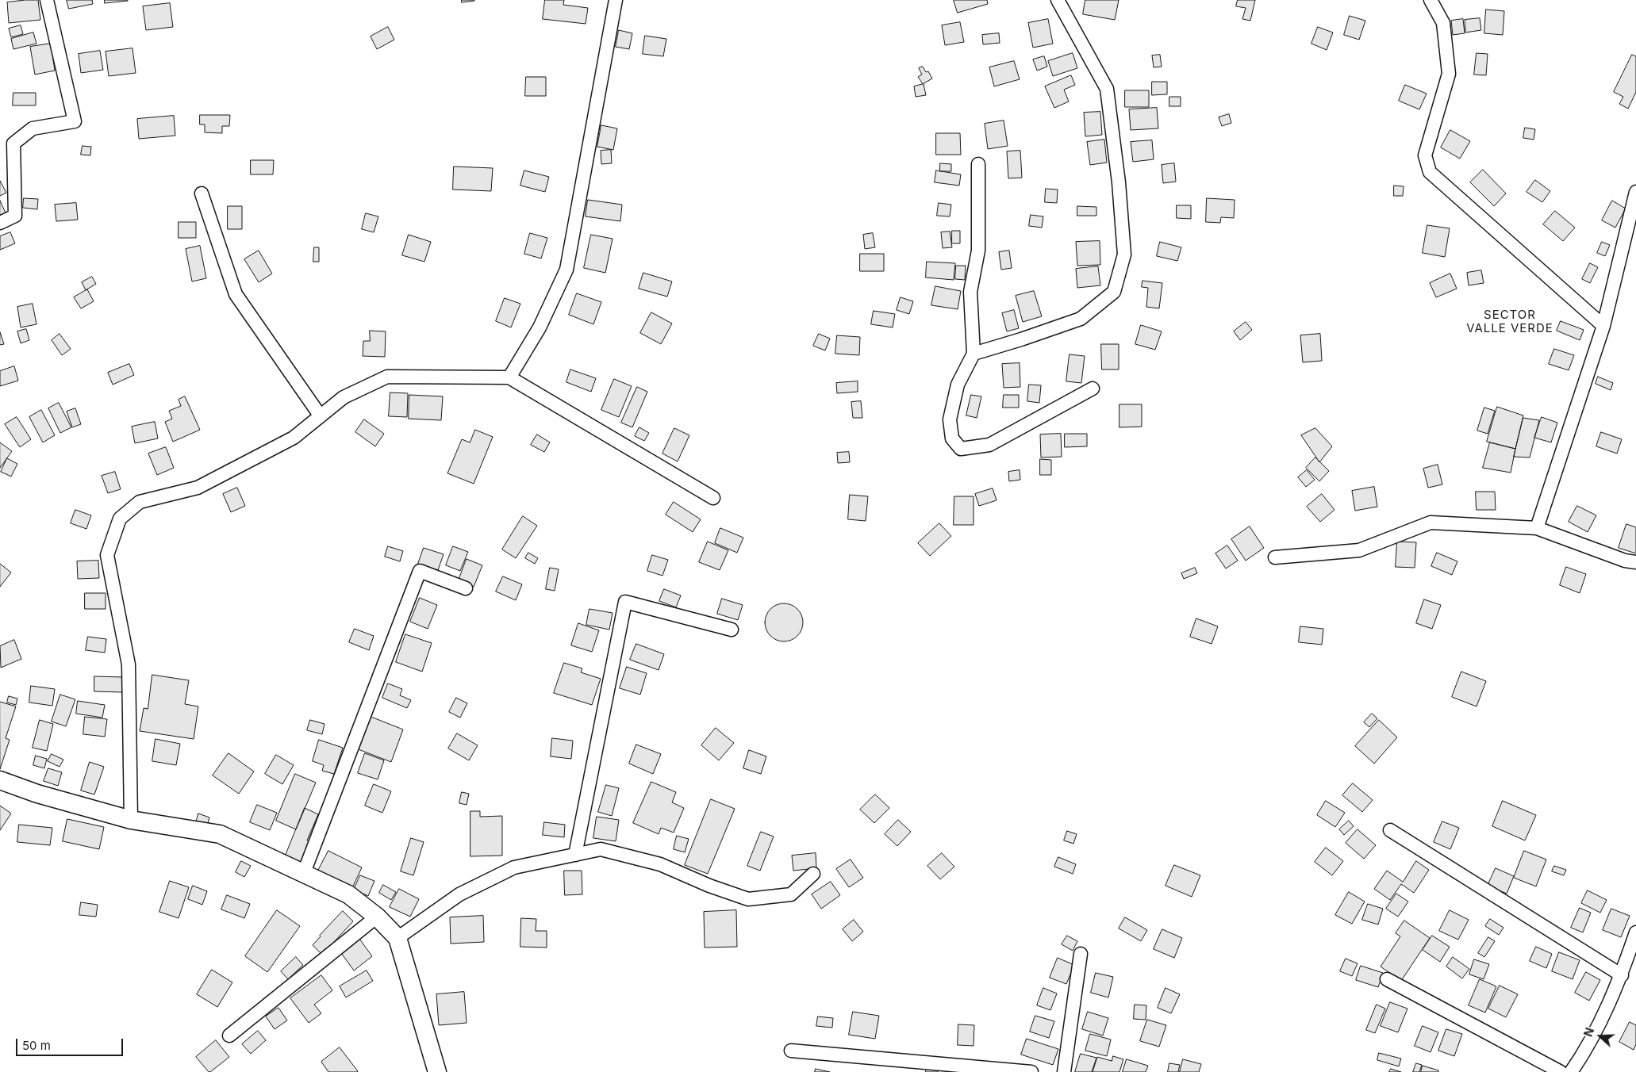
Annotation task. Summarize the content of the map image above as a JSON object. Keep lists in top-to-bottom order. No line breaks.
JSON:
{"districts":["SECTOR VALLE VERDE"],"scale_bar":"50 m","north":"left"}
